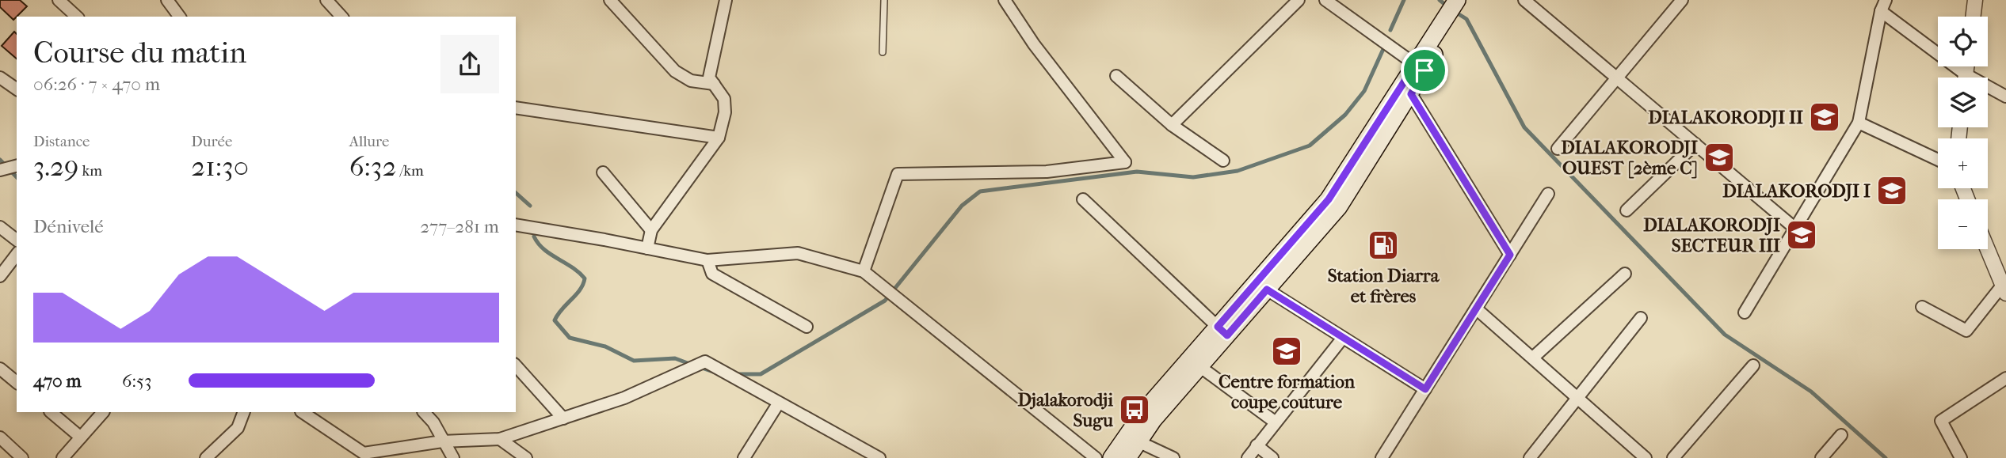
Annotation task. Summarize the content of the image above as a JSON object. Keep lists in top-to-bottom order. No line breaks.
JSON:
{"places":{"school or university":["DIALAKORODJI II","DIALAKORODJI OUEST [2ème C]","DIALAKORODJI I","DIALAKORODJI SECTEUR III","Centre formation coupe couture"],"fuel station":["Station Diarra et frères"],"bus stop":["Djalakorodji Sugu"]},"page":{"map_buttons":["+","−"],"heading":["Course du matin","06:26 · 7 × 470 m"],"stats":[["Distance","3.29 km"],["Durée","21:30"],["Allure","6:32 /km"]],"chart":["Dénivelé","277–281 m"],"list":[{"name":"470 m","note":"6:53"}]}}
